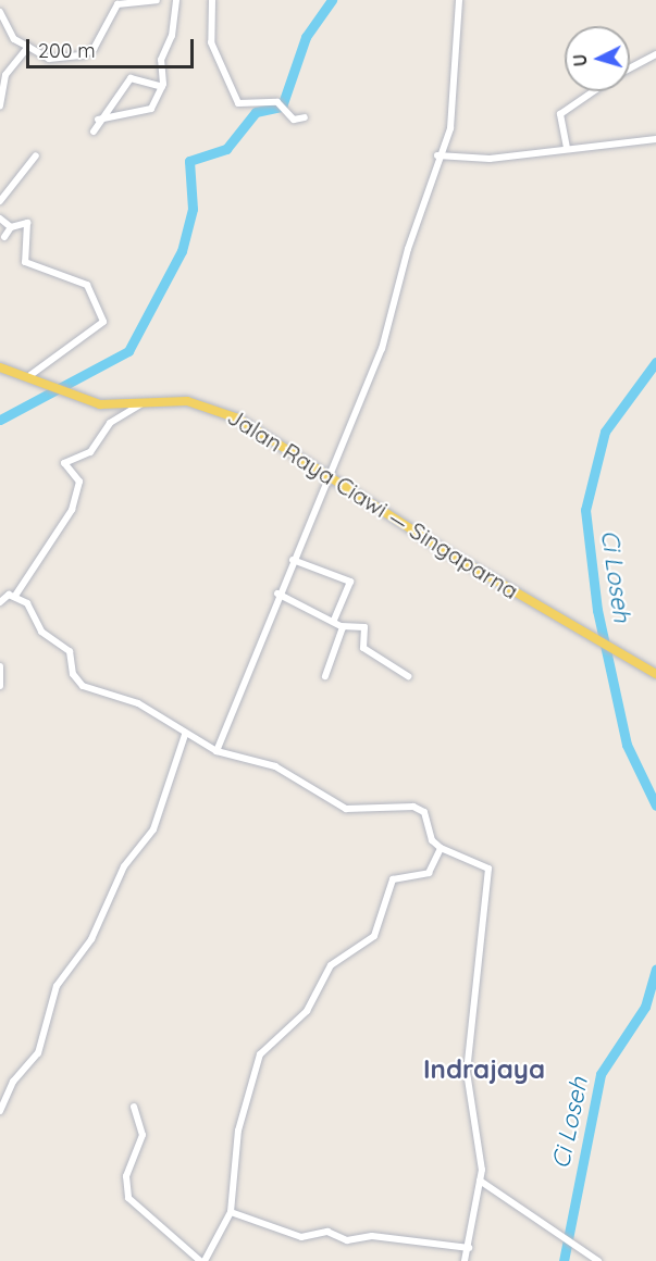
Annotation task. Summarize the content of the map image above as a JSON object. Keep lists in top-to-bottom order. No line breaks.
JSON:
{"streets":{"main road":["Jalan Raya Ciawi — Singaparna"]},"districts":["Indrajaya"],"water":["Ci Loseh"],"scale_bar":"200 m","north":"left"}
